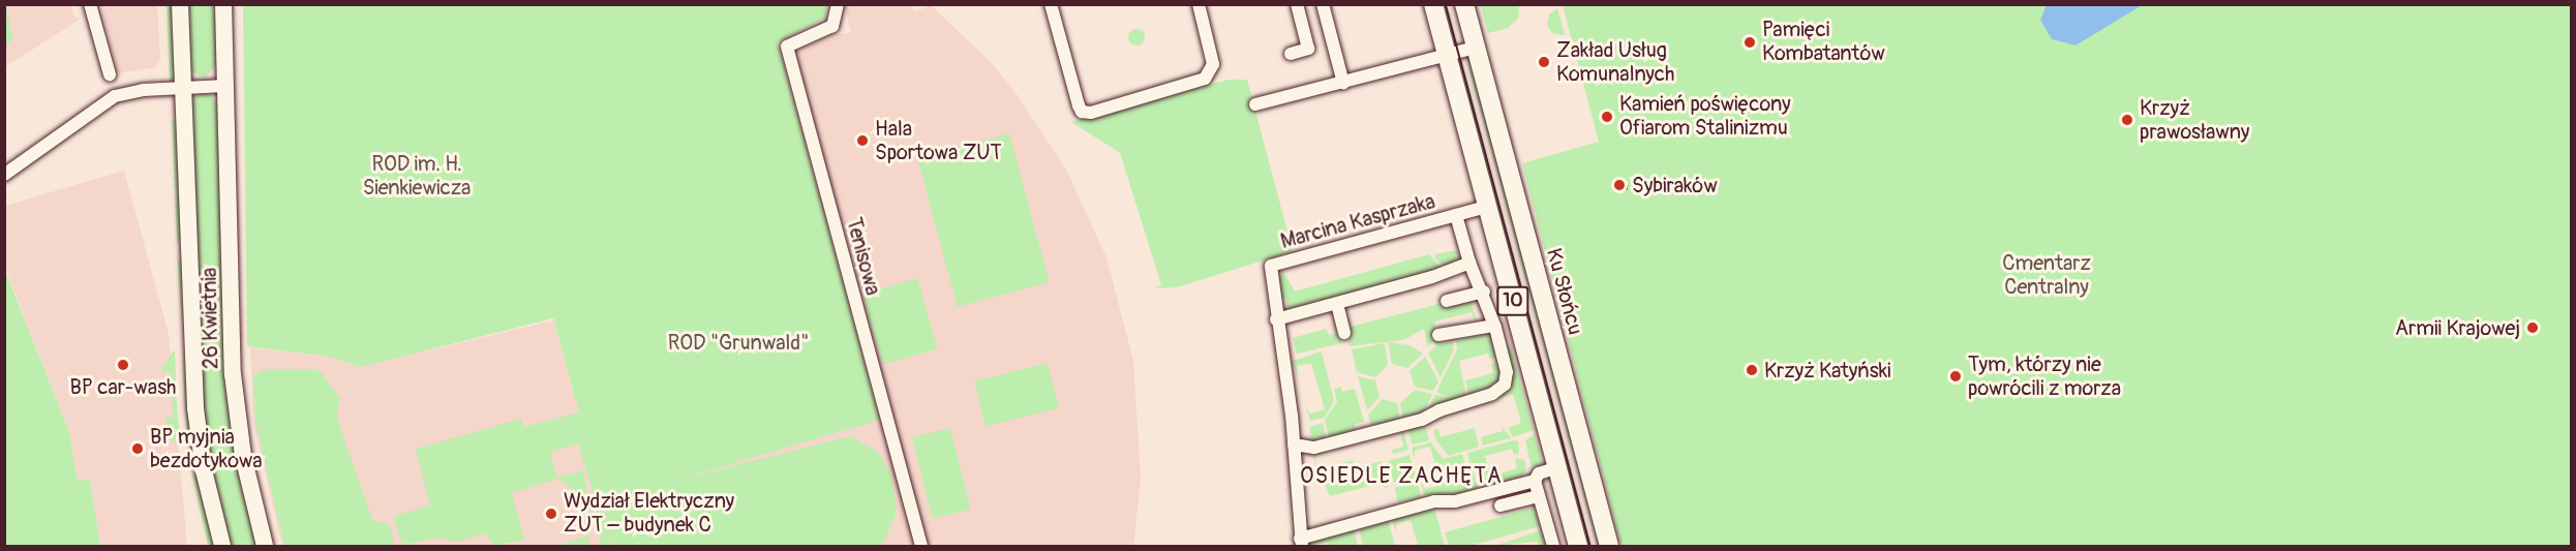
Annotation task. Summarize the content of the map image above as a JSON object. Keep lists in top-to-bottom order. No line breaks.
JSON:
{"streets":{"main road":["Ku Słońcu","10"],"street":["Marcina Kasprzaka","Tenisowa","26 Kwietnia"]},"crossings":[["Marcina Kasprzaka","10"]],"districts":["OSIEDLE ZACHĘTA"],"parks":["ROD im. H. Sienkiewicza","Cmentarz Centralny","ROD \"Grunwald\""],"places":["Pamięci Kombatantów","Zakład Usług Komunalnych","Kamień poświęcony Ofiarom Stalinizmu","Krzyż prawosławny","Hala Sportowa ZUT","Sybiraków","Armii Krajowej","BP car-wash","Krzyż Katyński","Tym, którzy nie powrócili z morza","BP myjnia bezdotykowa","Wydział Elektryczny ZUT – budynek C"]}
